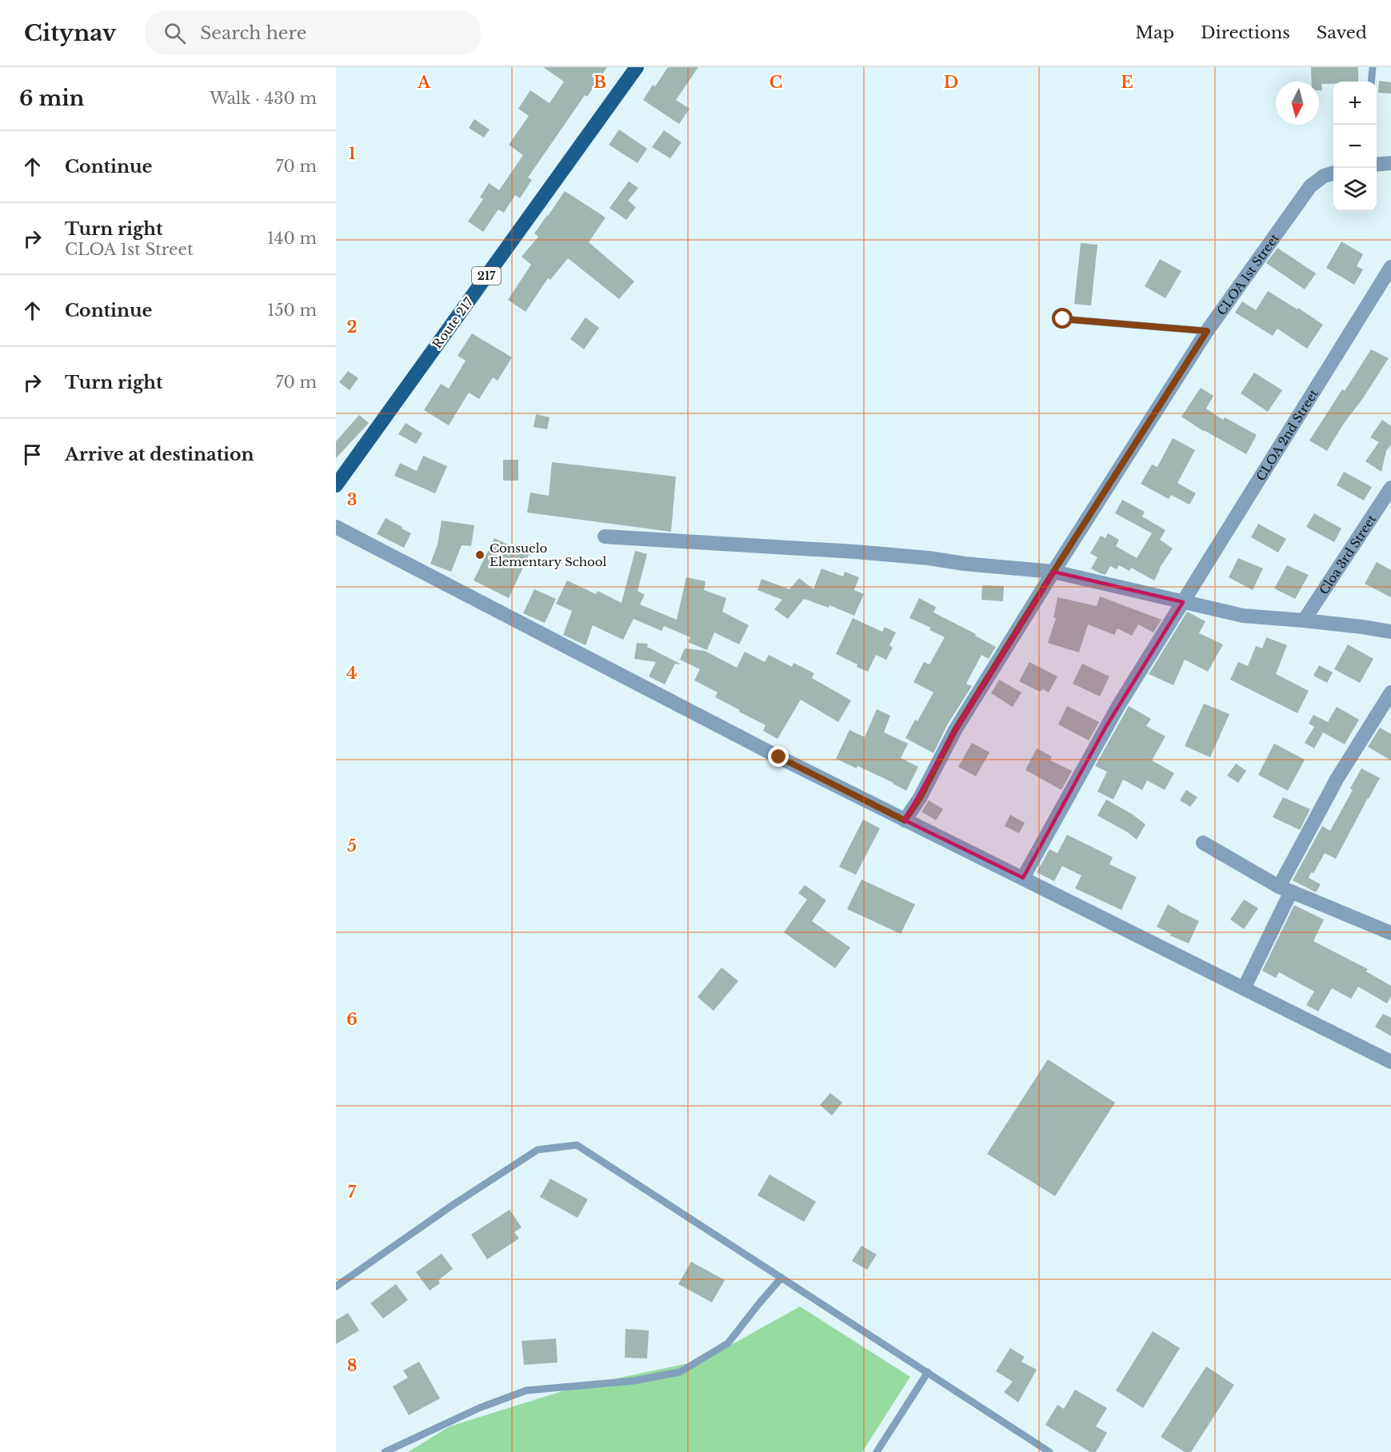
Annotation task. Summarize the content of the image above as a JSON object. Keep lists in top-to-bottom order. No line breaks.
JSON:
{"streets":{"main road":["217","Route 217"],"street":["CLOA 1st Street","CLOA 2nd Street","Cloa 3rd Street"]},"places":["Consuelo Elementary School"],"north":"bottom","page":{"header":"Citynav","search":"Search here","nav":["Map","Directions","Saved"],"heading":["6 min","Walk · 430 m"],"map_buttons":["+","−"],"list":[["Continue","70 m"],["Turn right","CLOA 1st Street","140 m"],["Continue","150 m"],["Turn right","70 m"],"Arrive at destination"]},"grid":{"columns":["A","B","C","D","E"],"rows":["1","2","3","4","5","6","7","8"]}}
